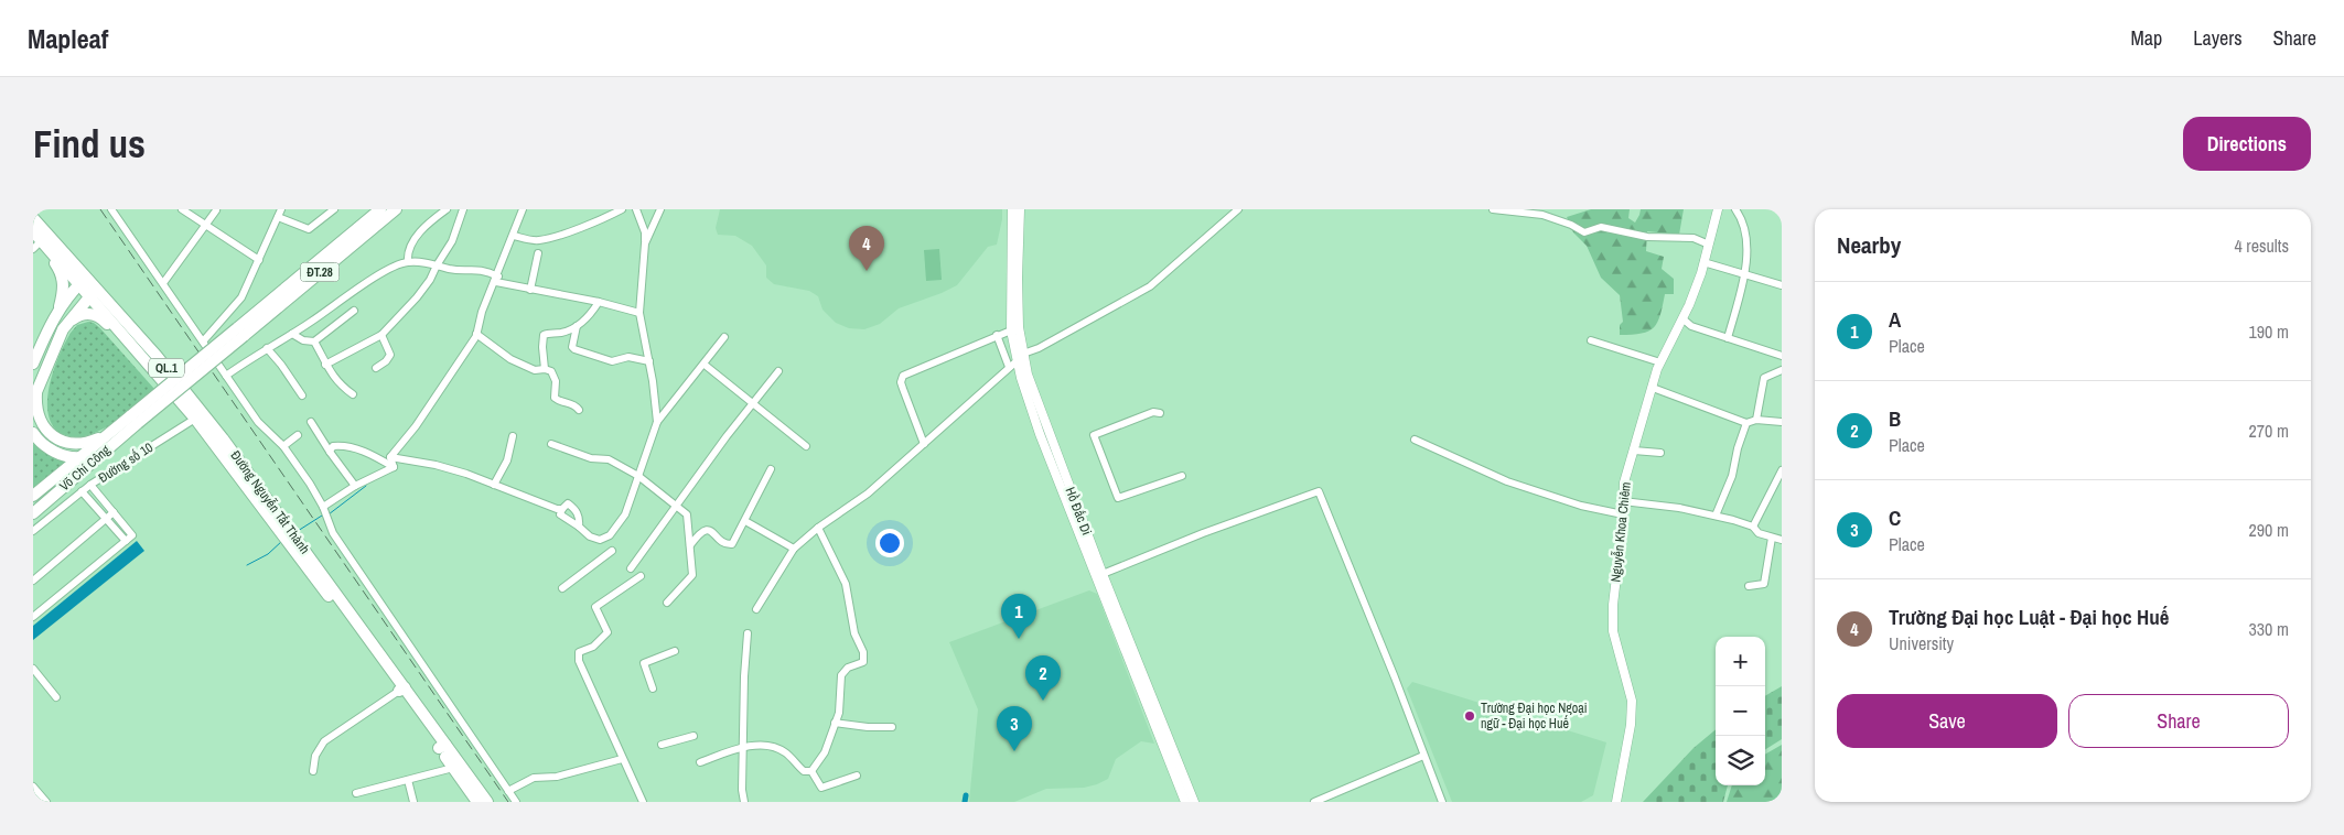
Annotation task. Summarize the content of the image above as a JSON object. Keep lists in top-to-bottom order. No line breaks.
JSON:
{"streets":{"main road":["ĐT.28","QL.1","Võ Chí Công","Đường Nguyễn Tất Thành"],"street":["Đường số 10","Hồ Đắc Di","Nguyễn Khoa Chiêm"]},"crossings":[["ĐT.28","Võ Chí Công"],["Đường số 10","Đường Nguyễn Tất Thành"]],"places":["Trường Đại học Ngoại ngữ - Đại học Huế"],"page":{"header":"Mapleaf","nav":["Map","Layers","Share"],"buttons":["Directions",["Save","Share"]],"title":"Find us","heading":["Nearby","4 results"],"pins":["4","1","2","3"],"list":[{"mark":"1","name":"A","note":"Place","value":"190 m"},{"mark":"2","name":"B","note":"Place","value":"270 m"},{"mark":"3","name":"C","note":"Place","value":"290 m"},{"mark":"4","name":"Trường Đại học Luật - Đại học Huế","note":"University","value":"330 m"}],"map_buttons":["+","−"]}}
